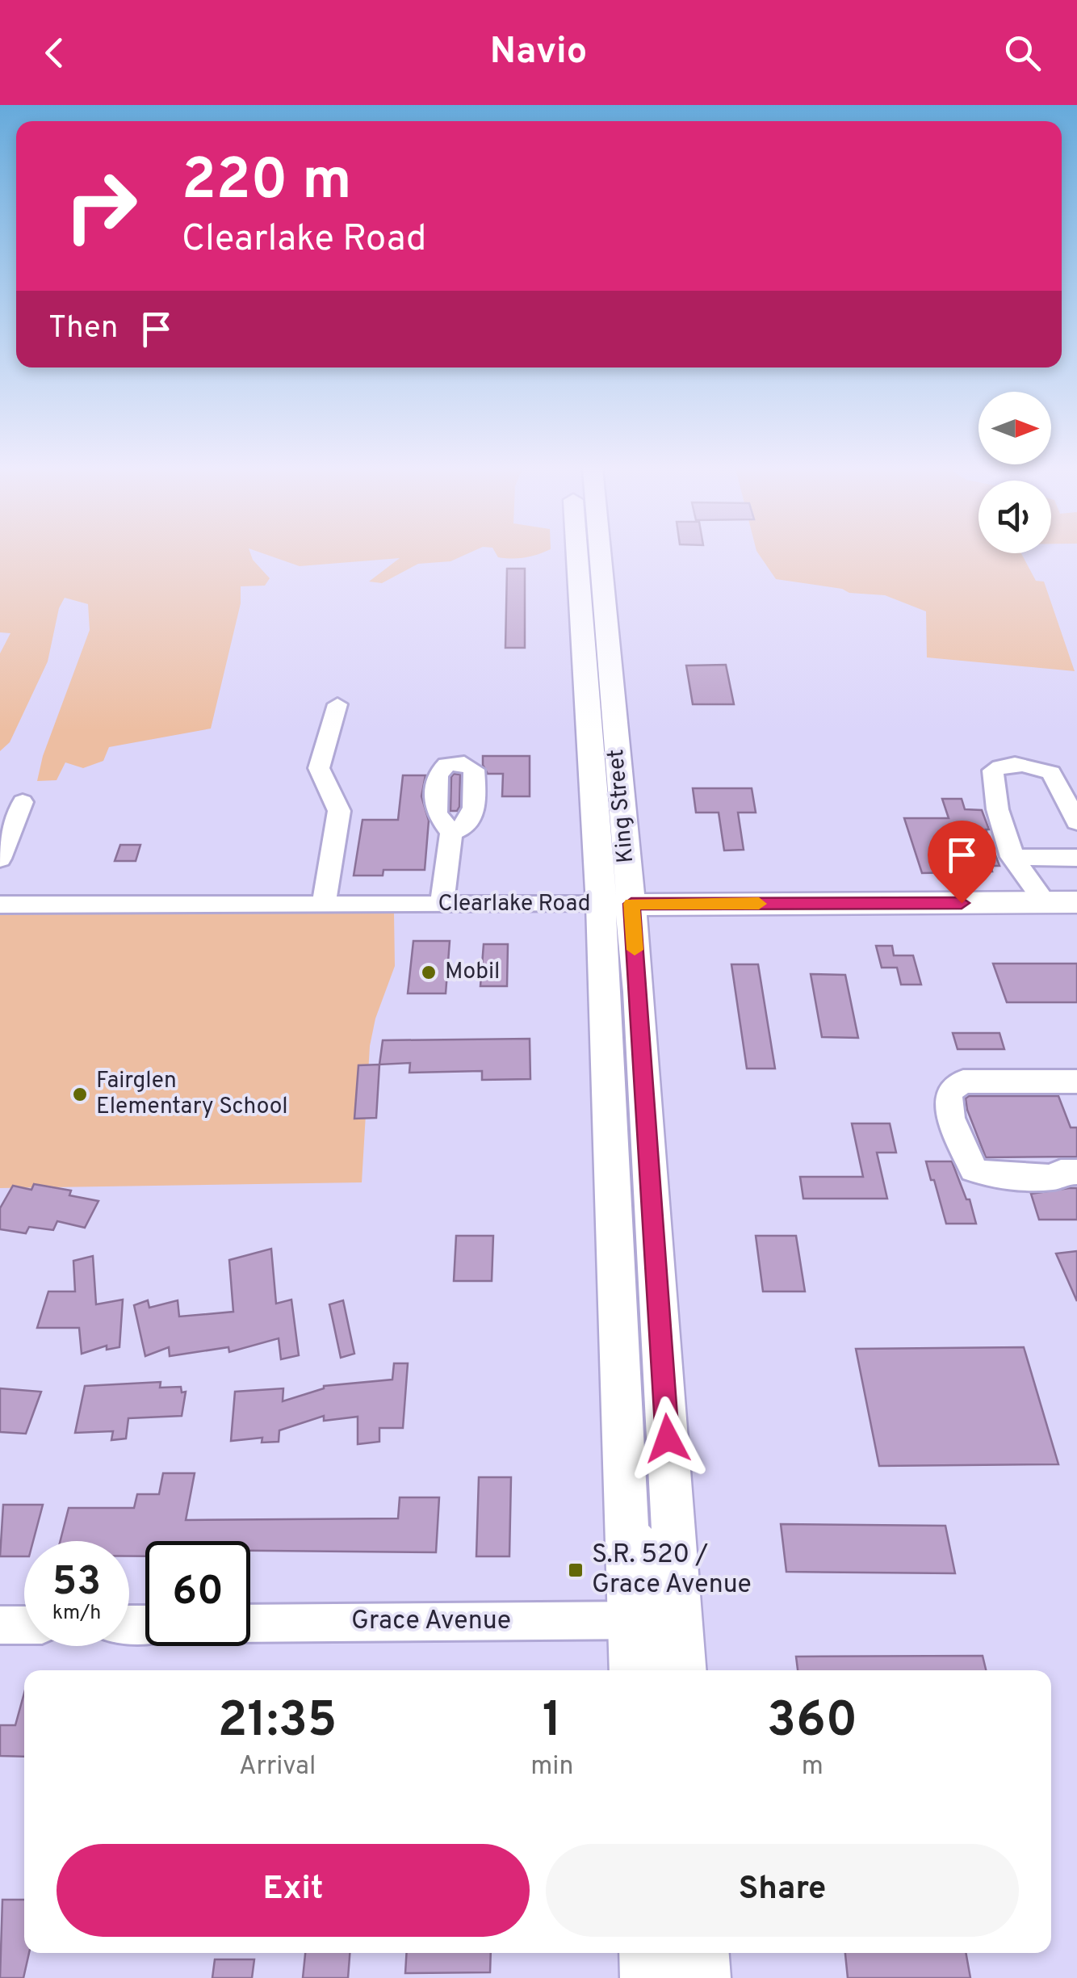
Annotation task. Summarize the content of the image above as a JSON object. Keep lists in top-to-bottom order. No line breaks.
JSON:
{"streets":{"main road":["King Street","Clearlake Road"],"street":["Grace Avenue"]},"crossings":[["King Street","Clearlake Road"],["King Street","Grace Avenue"]],"places":{"other":["Mobil","Fairglen Elementary School"],"transit":["S.R. 520 / Grace Avenue"]},"north":"right","page":{"header":"Navio","turn":["220 m","Clearlake Road"],"then":"Then","speed":"53 km/h","limit":"60","eta":["21:35","Arrival","1","min","360","m"],"buttons":["Exit","Share"]}}
